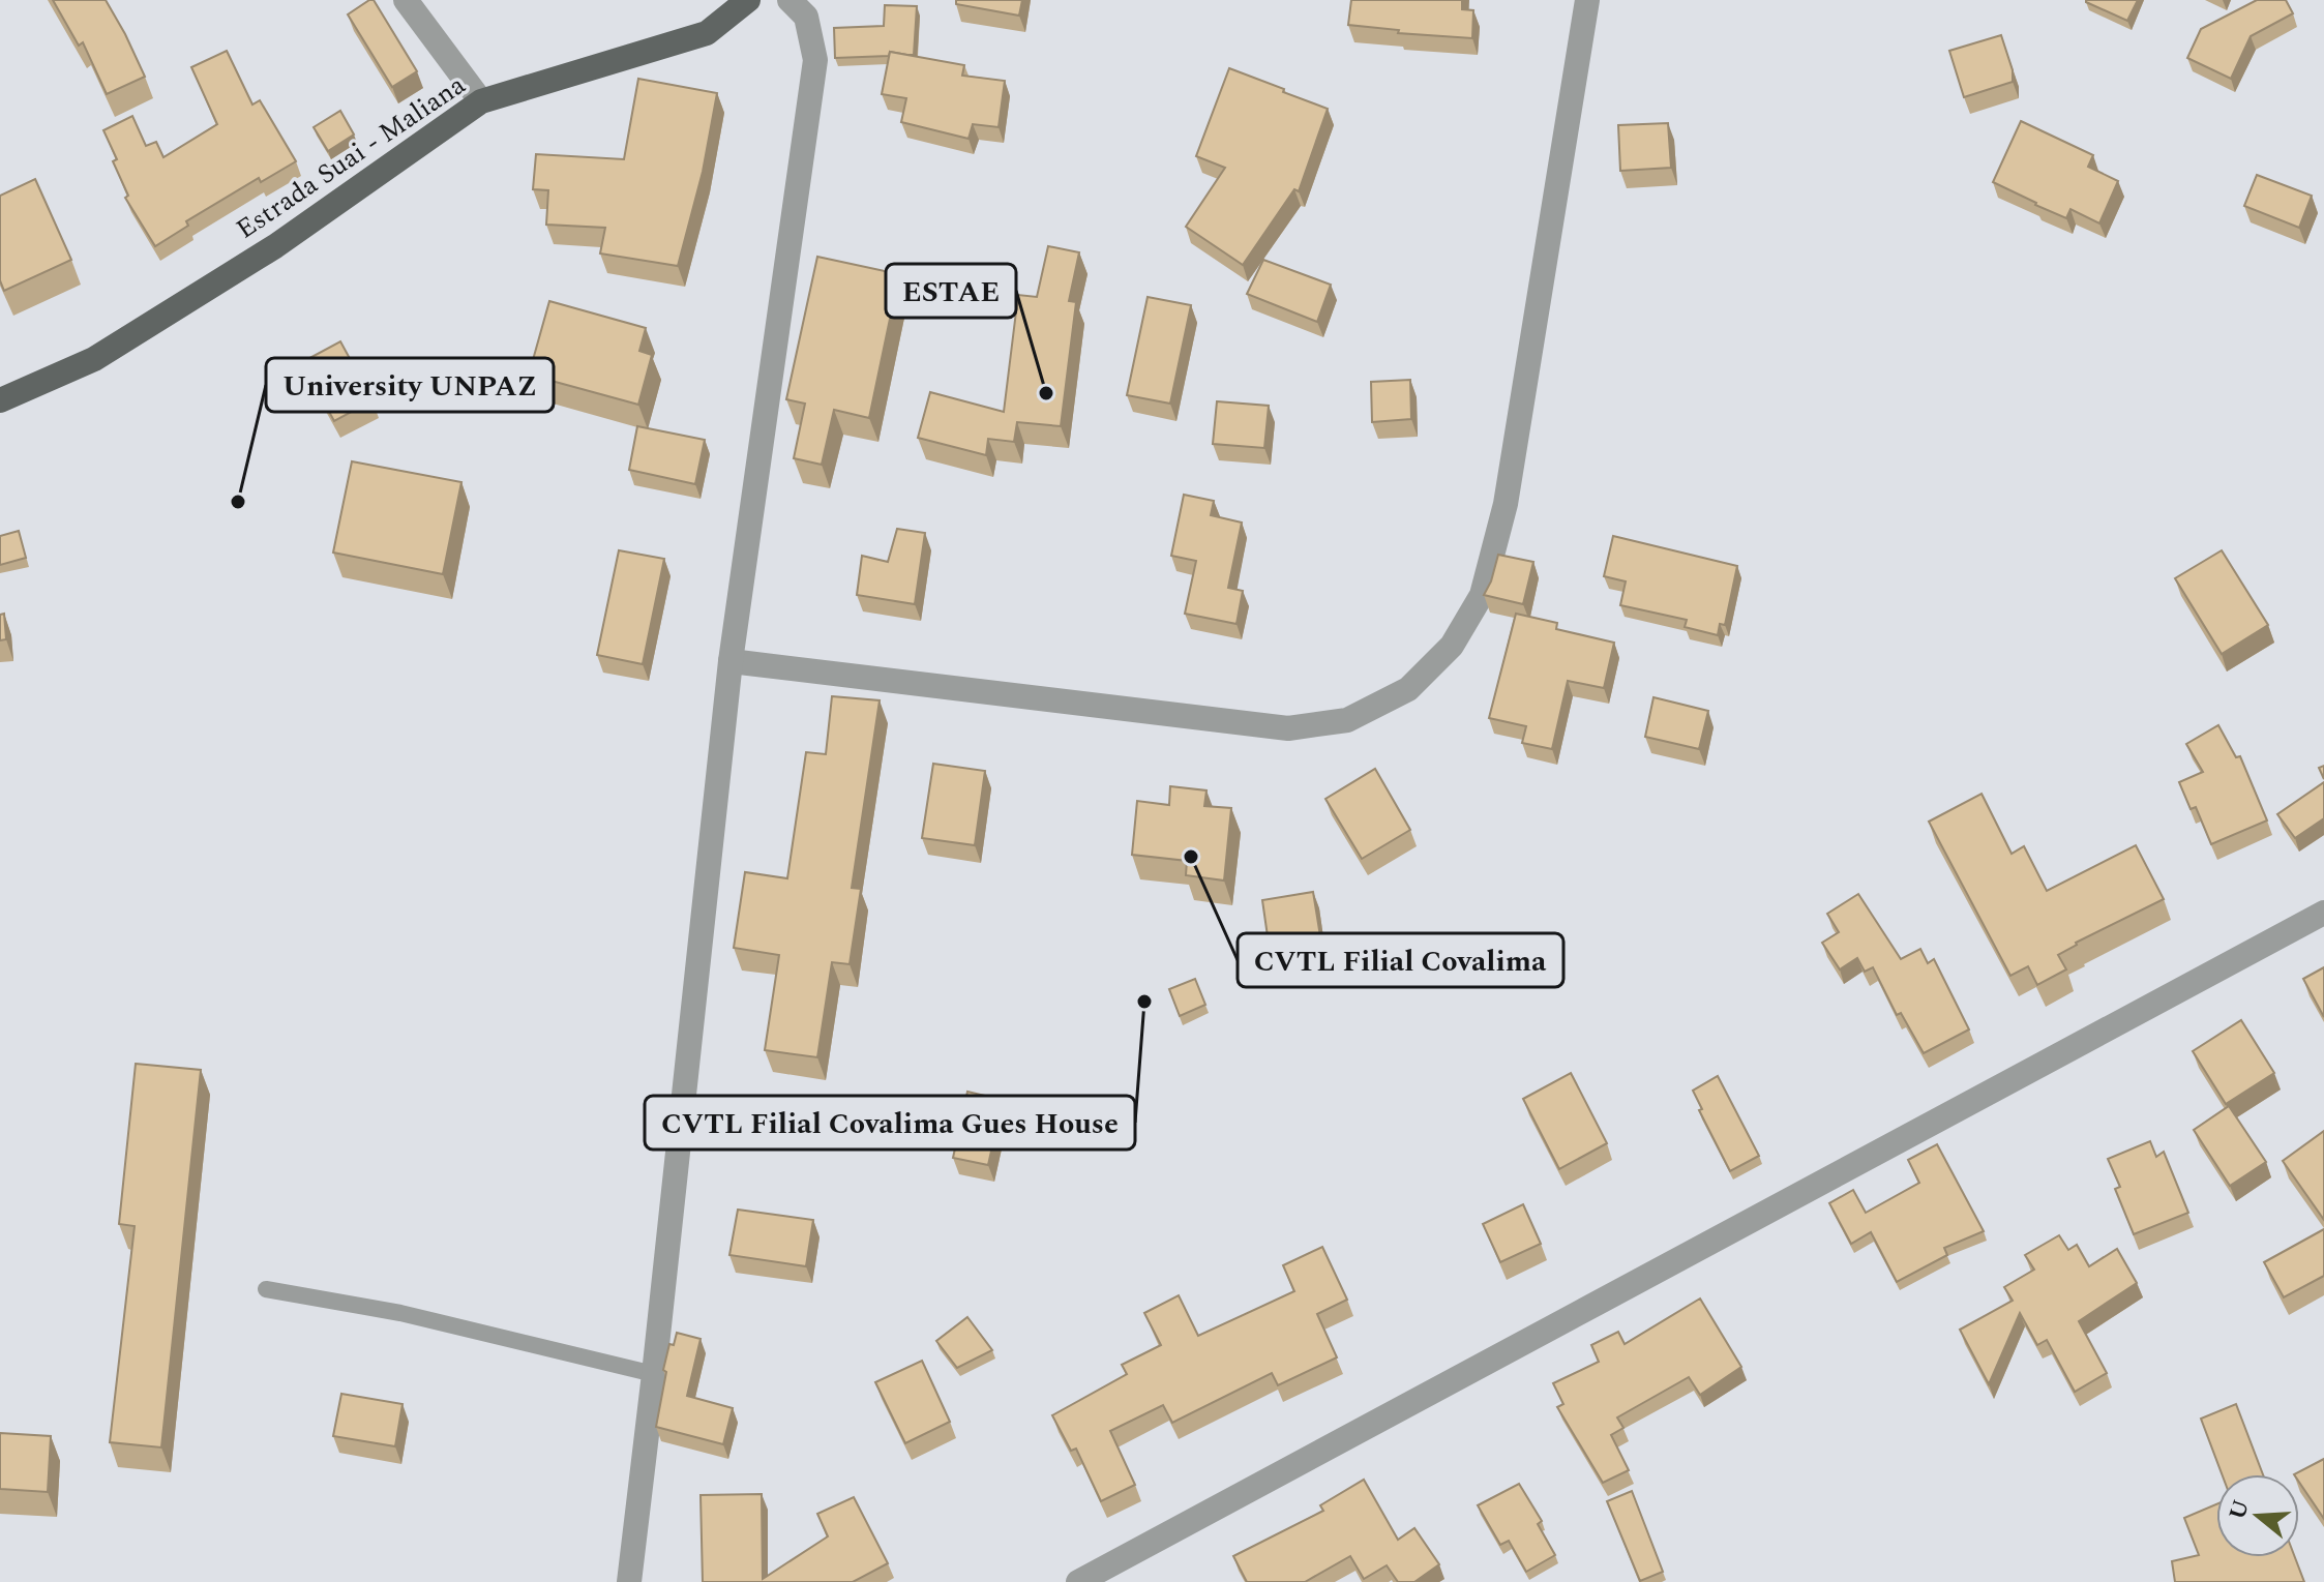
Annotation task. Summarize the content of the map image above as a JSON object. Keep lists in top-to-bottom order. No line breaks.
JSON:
{"streets":{"main road":["Estrada Suai - Maliana"]},"places":["ESTAE","University UNPAZ","CVTL Filial Covalima","CVTL Filial Covalima Gues House"],"north":"left"}
